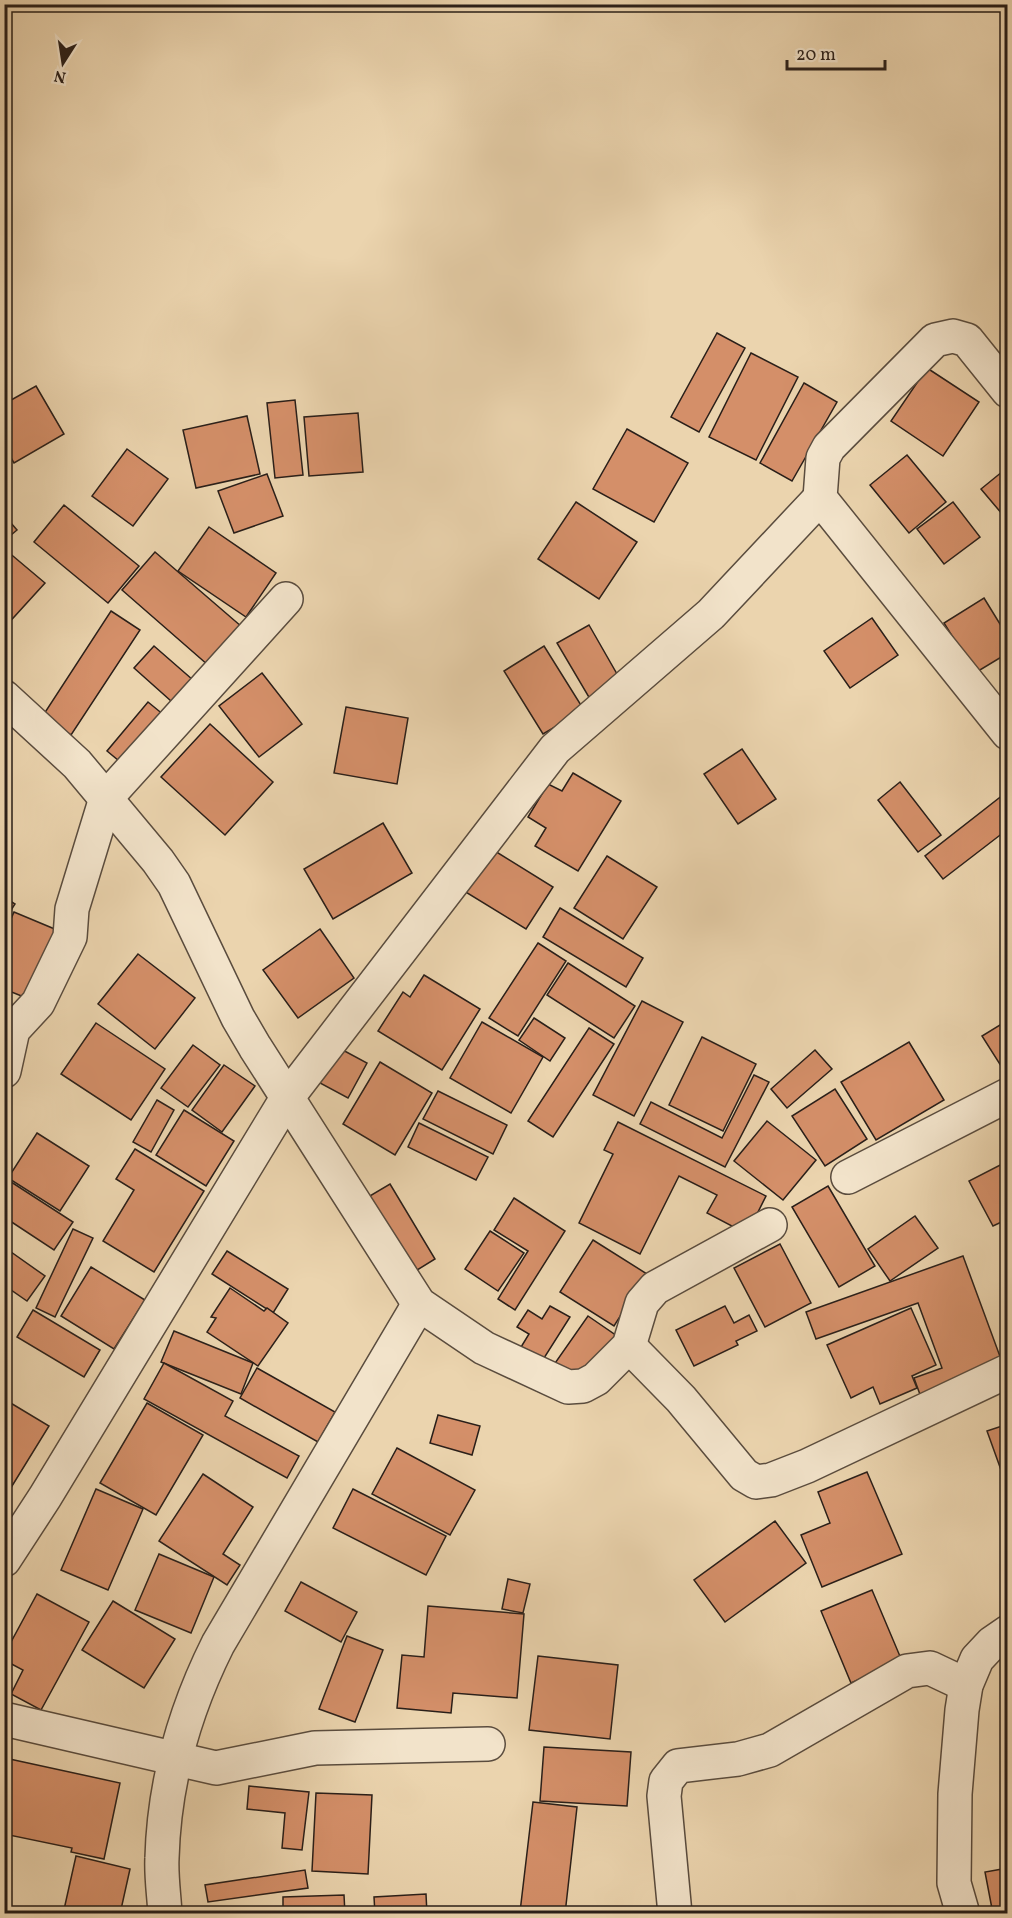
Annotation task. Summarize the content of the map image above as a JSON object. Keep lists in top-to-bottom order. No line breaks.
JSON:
{"scale_bar":"20 m","north":"bottom"}
